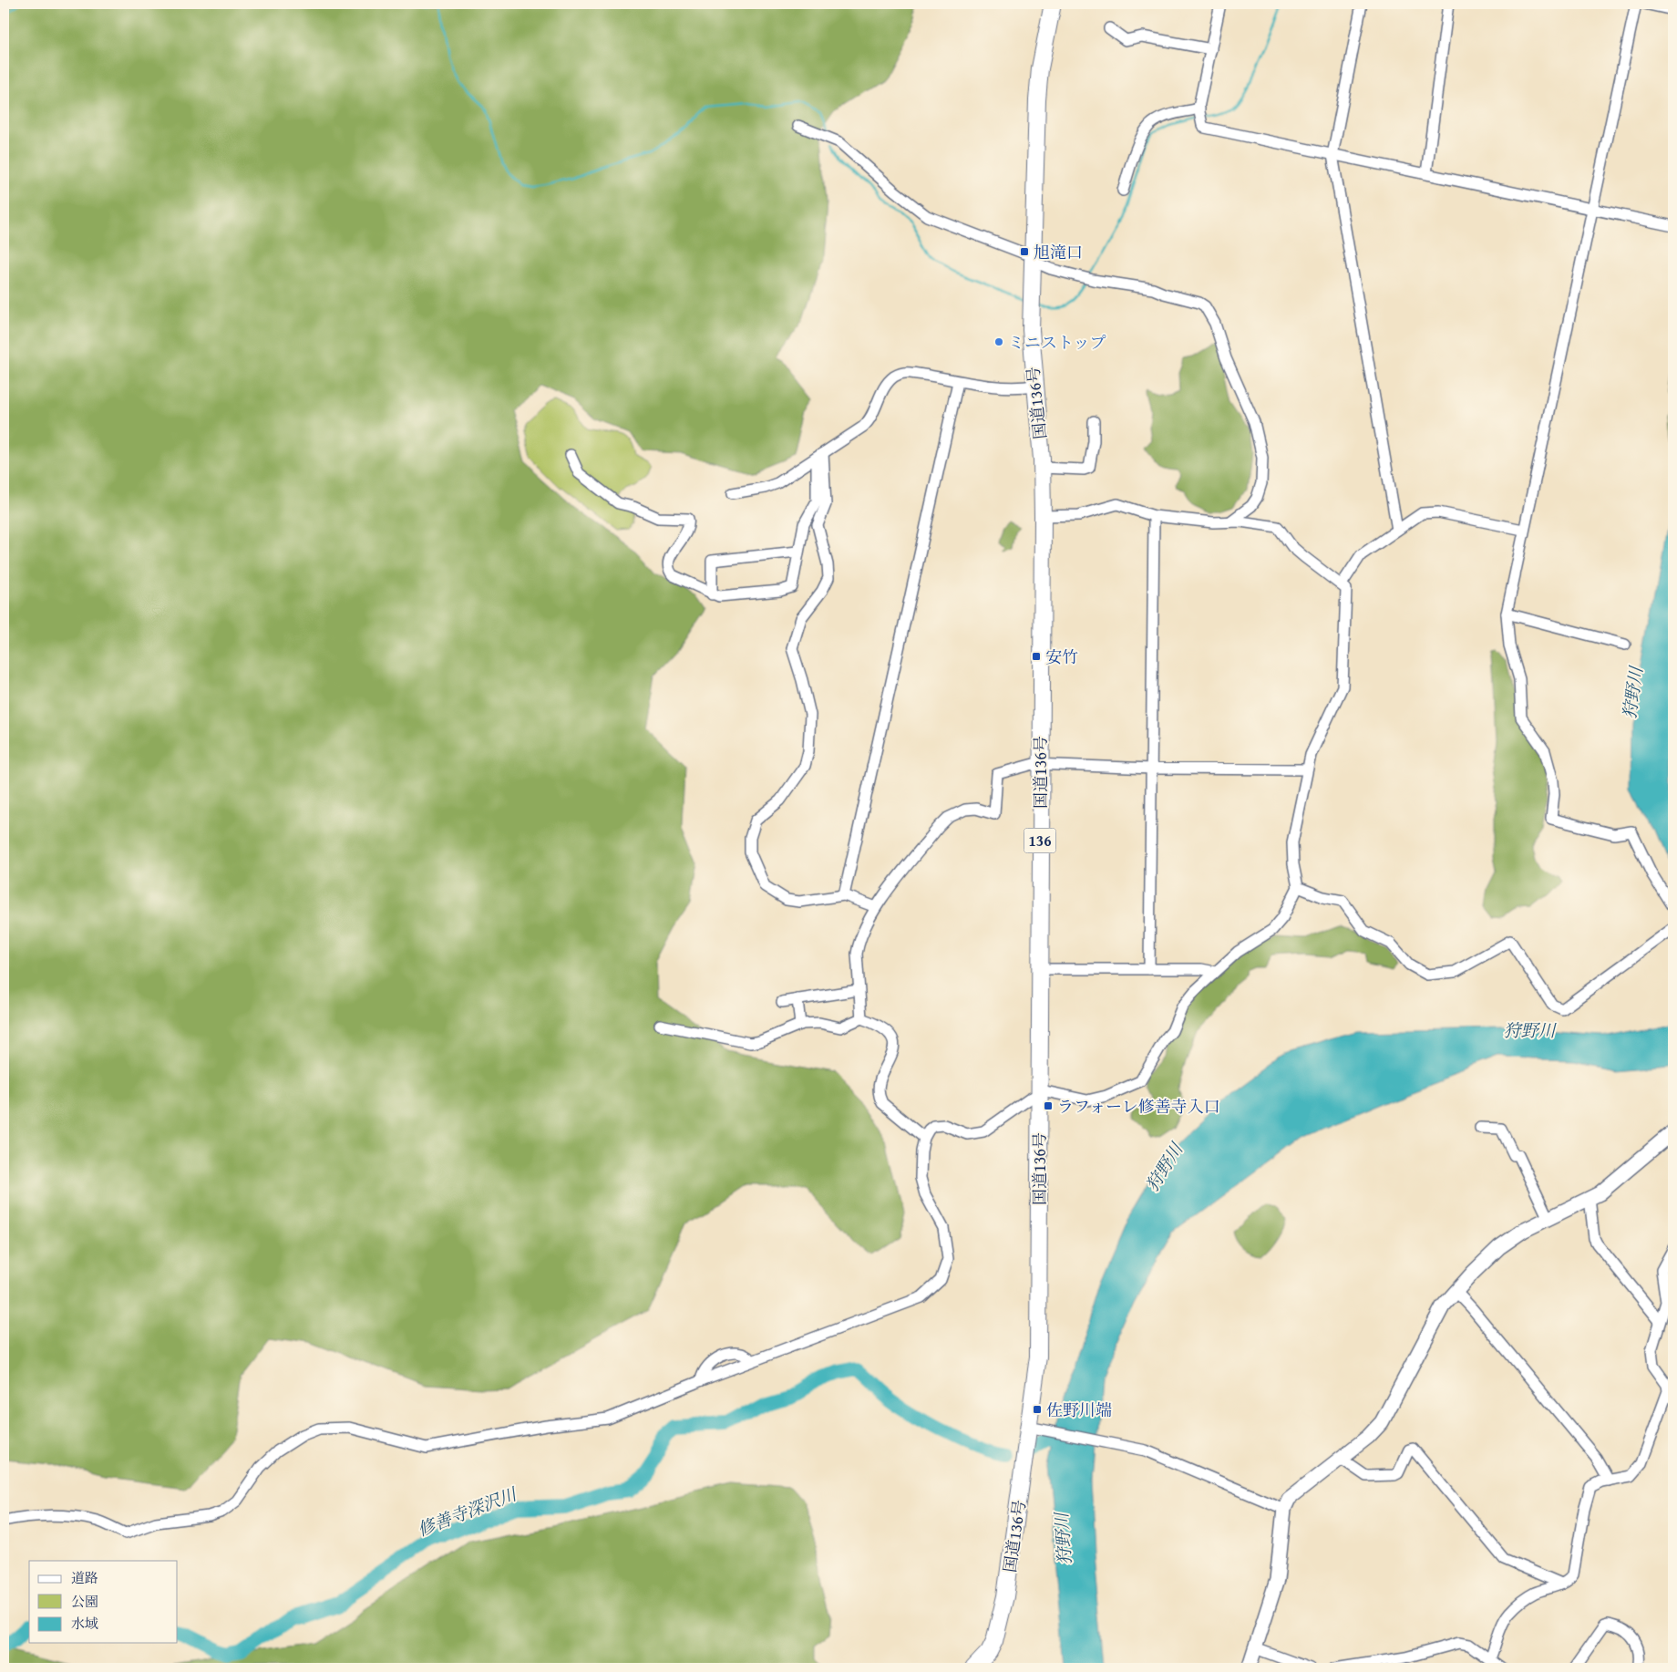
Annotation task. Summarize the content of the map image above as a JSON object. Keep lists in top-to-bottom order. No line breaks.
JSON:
{"streets":{"highway":["国道136号","136"]},"water":["狩野川","修善寺深沢川"],"places":{"transit":["旭滝口","安竹","ラフォーレ修善寺入口","佐野川端"],"other":["ミニストップ"]},"legend":["道路","公園","水域"]}
